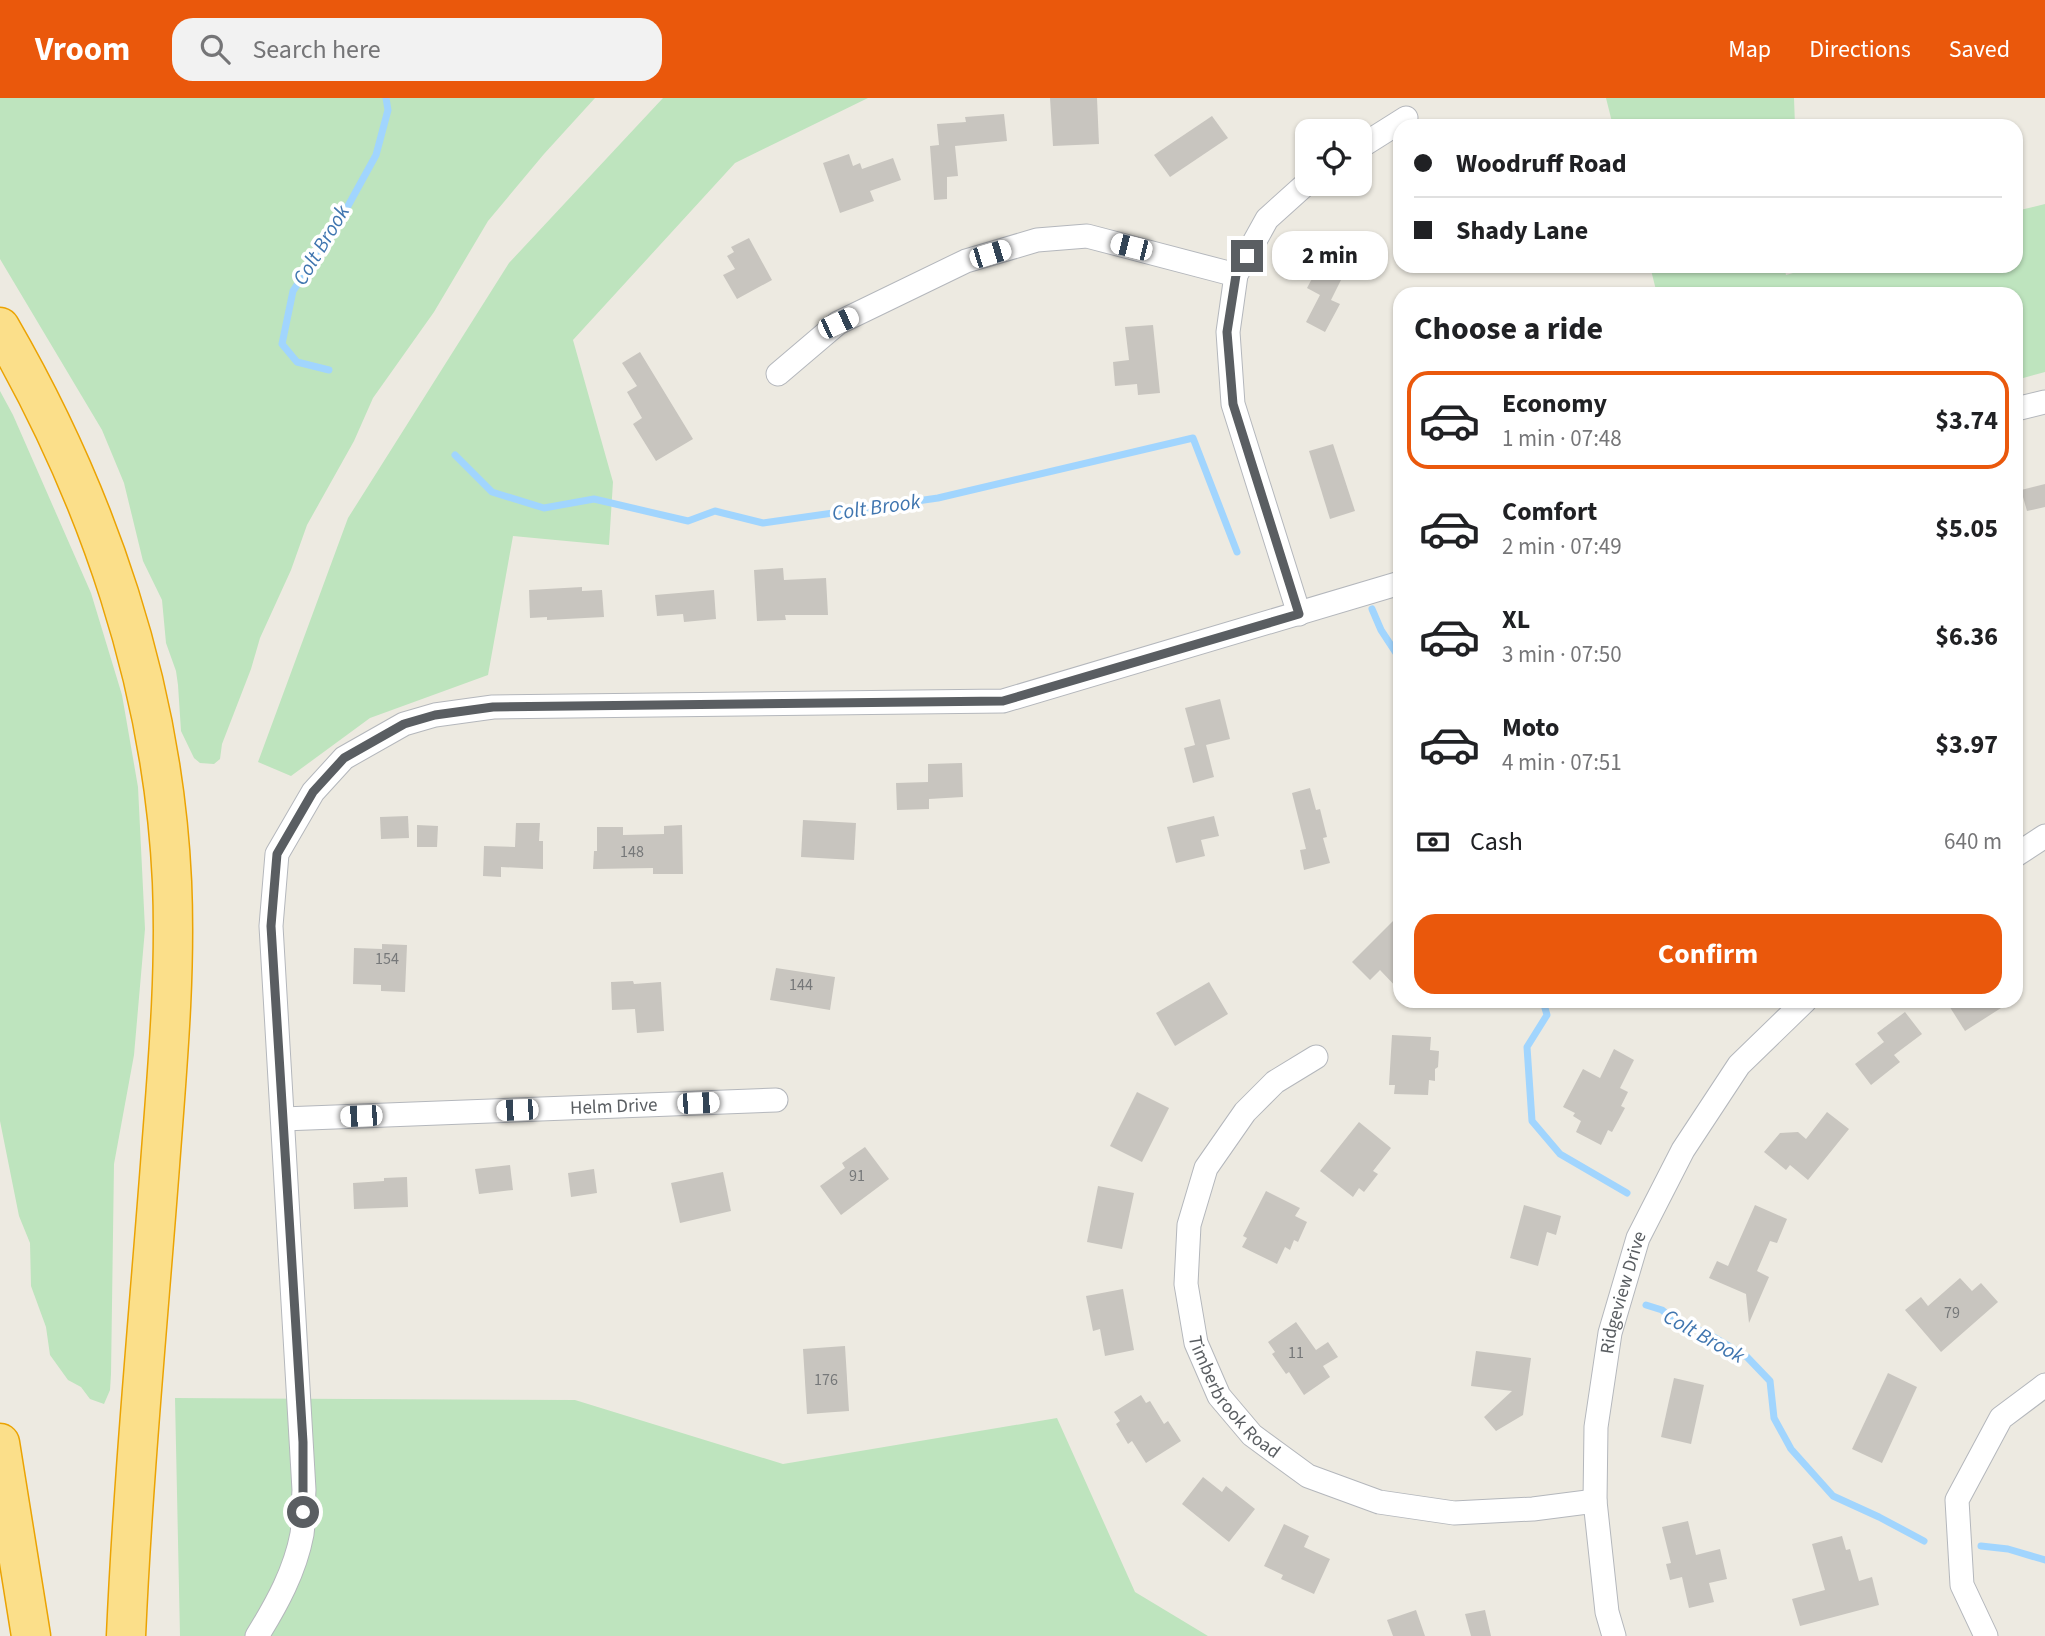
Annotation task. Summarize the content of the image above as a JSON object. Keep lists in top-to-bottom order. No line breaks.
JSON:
{"streets":{"street":["Helm Drive","Ridgeview Drive","Timberbrook Road"]},"crossings":[["Ridgeview Drive","Timberbrook Road"]],"water":["Colt Brook"],"house_numbers":["148","154","144","91","79","11","176"],"page":{"header":"Vroom","search":"Search here","nav":["Map","Directions","Saved"],"banner":["Woodruff Road","Shady Lane"],"bubble":"2 min","heading":"Choose a ride","list":[{"name":"Economy","note":"1 min · 07:48","value":"$3.74"},{"name":"Comfort","note":"2 min · 07:49","value":"$5.05"},{"name":"XL","note":"3 min · 07:50","value":"$6.36"},{"name":"Moto","note":"4 min · 07:51","value":"$3.97"}],"pay":["Cash","640 m"],"buttons":"Confirm"}}
